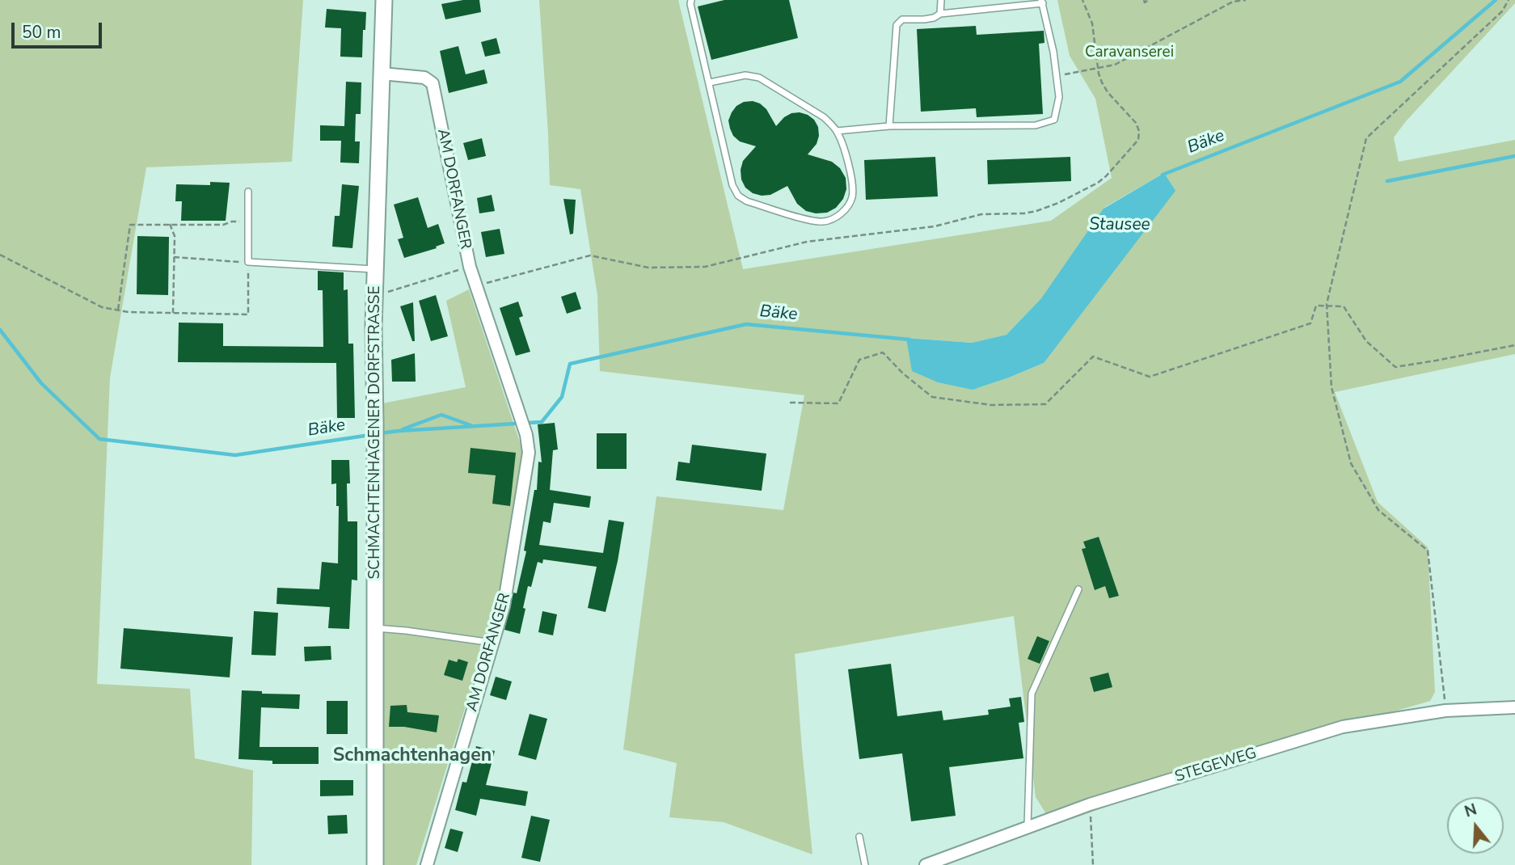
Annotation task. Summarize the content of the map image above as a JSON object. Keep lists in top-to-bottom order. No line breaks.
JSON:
{"streets":{"main road":["SCHMACHTENHAGENER DORFSTRASSE"],"street":["AM DORFANGER","STEGEWEG"]},"crossings":[["AM DORFANGER","SCHMACHTENHAGENER DORFSTRASSE"]],"districts":["Schmachtenhagen"],"water":["Bäke","Stausee"],"parks":["Caravanserei"],"scale_bar":"50 m","north":"top"}
